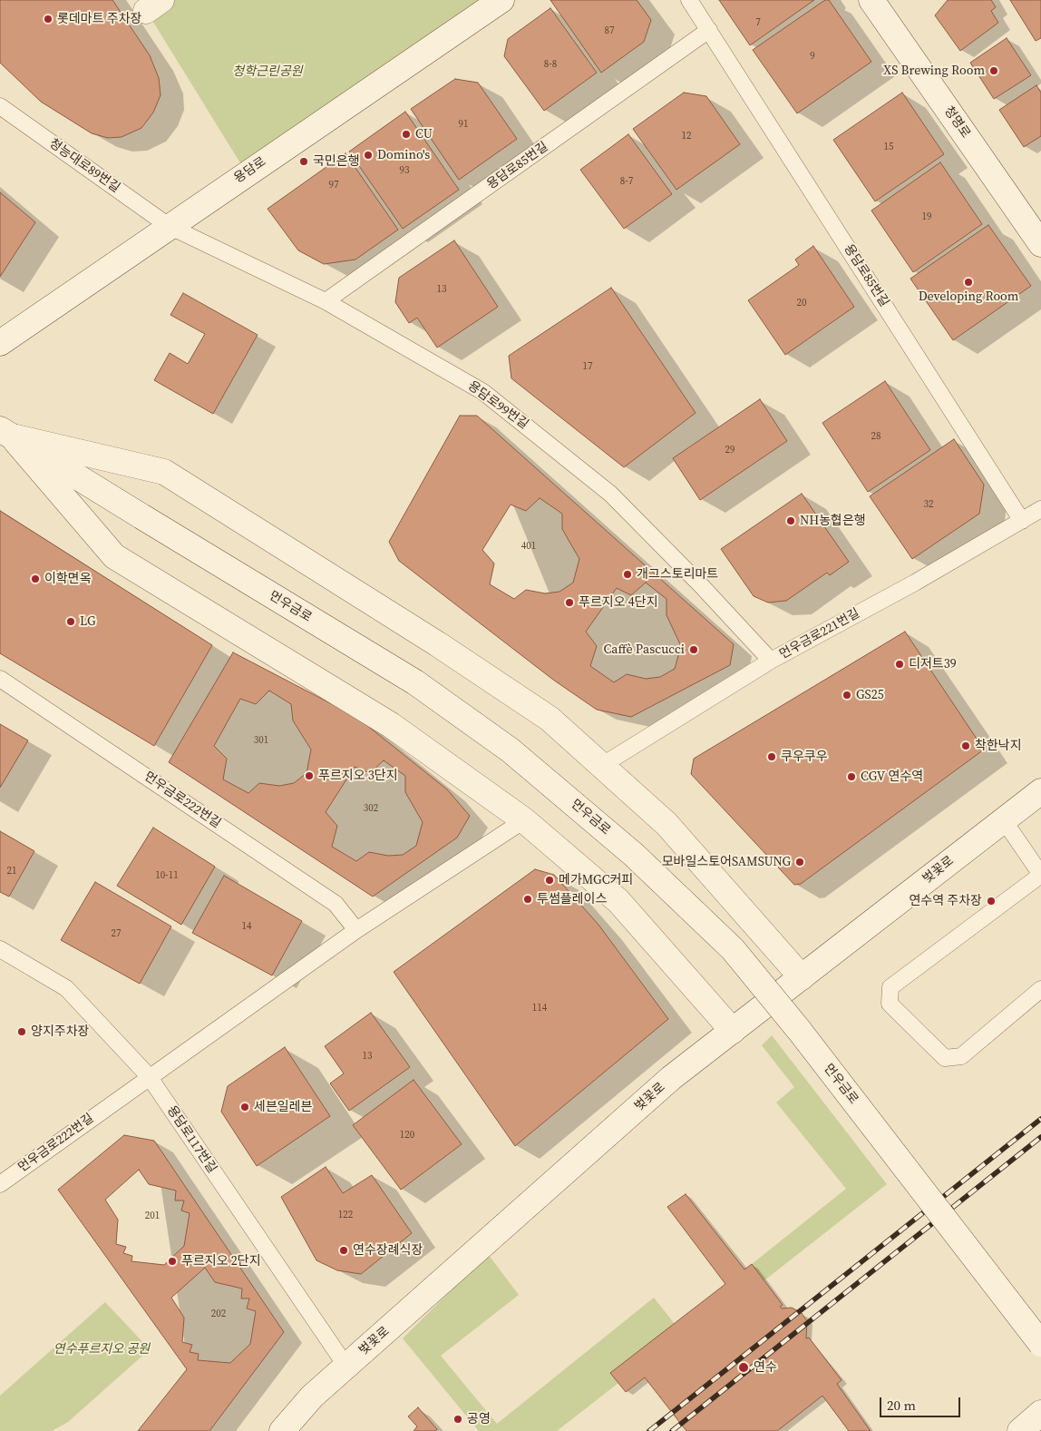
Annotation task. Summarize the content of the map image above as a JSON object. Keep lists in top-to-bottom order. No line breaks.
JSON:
{"streets":{"street":["청명로","용담로","먼우금로","벚꽃로"],"lane":["청능대로89번길","용담로85번길","용담로99번길","먼우금로221번길","먼우금로222번길","용담로117번길"]},"crossings":[["청능대로89번길","용담로"],["청능대로89번길","용담로99번길"],["용담로85번길","용담로99번길"],["용담로85번길","먼우금로221번길"],["용담로","용담로99번길"],["용담로99번길","먼우금로221번길"],["먼우금로222번길","용담로117번길"],["벚꽃로","용담로117번길"]],"parks":["청학근린공원","연수푸르지오 공원"],"places":["롯데마트 주차장","XS Brewing Room","CU","Domino's","국민은행","Developing Room","NH농협은행","개그스토리마트","이학면옥","푸르지오 4단지","LG","Caffè Pascucci","디저트39","GS25","착한낙지","쿠우쿠우","푸르지오 3단지","CGV 연수역","모바일스토어SAMSUNG","메가MGC커피","투썸플레이스","연수역 주차장","양지주차장","세븐일레븐","연수장례식장","푸르지오 2단지","연수","공영"],"house_numbers":["7","87","9","8-8","91","12","15","93","8-7","97","19","13","20","17","28","29","32","401","301","302","21","10-11","14","27","114","13","120","122","201","202"],"scale_bar":"20 m"}
